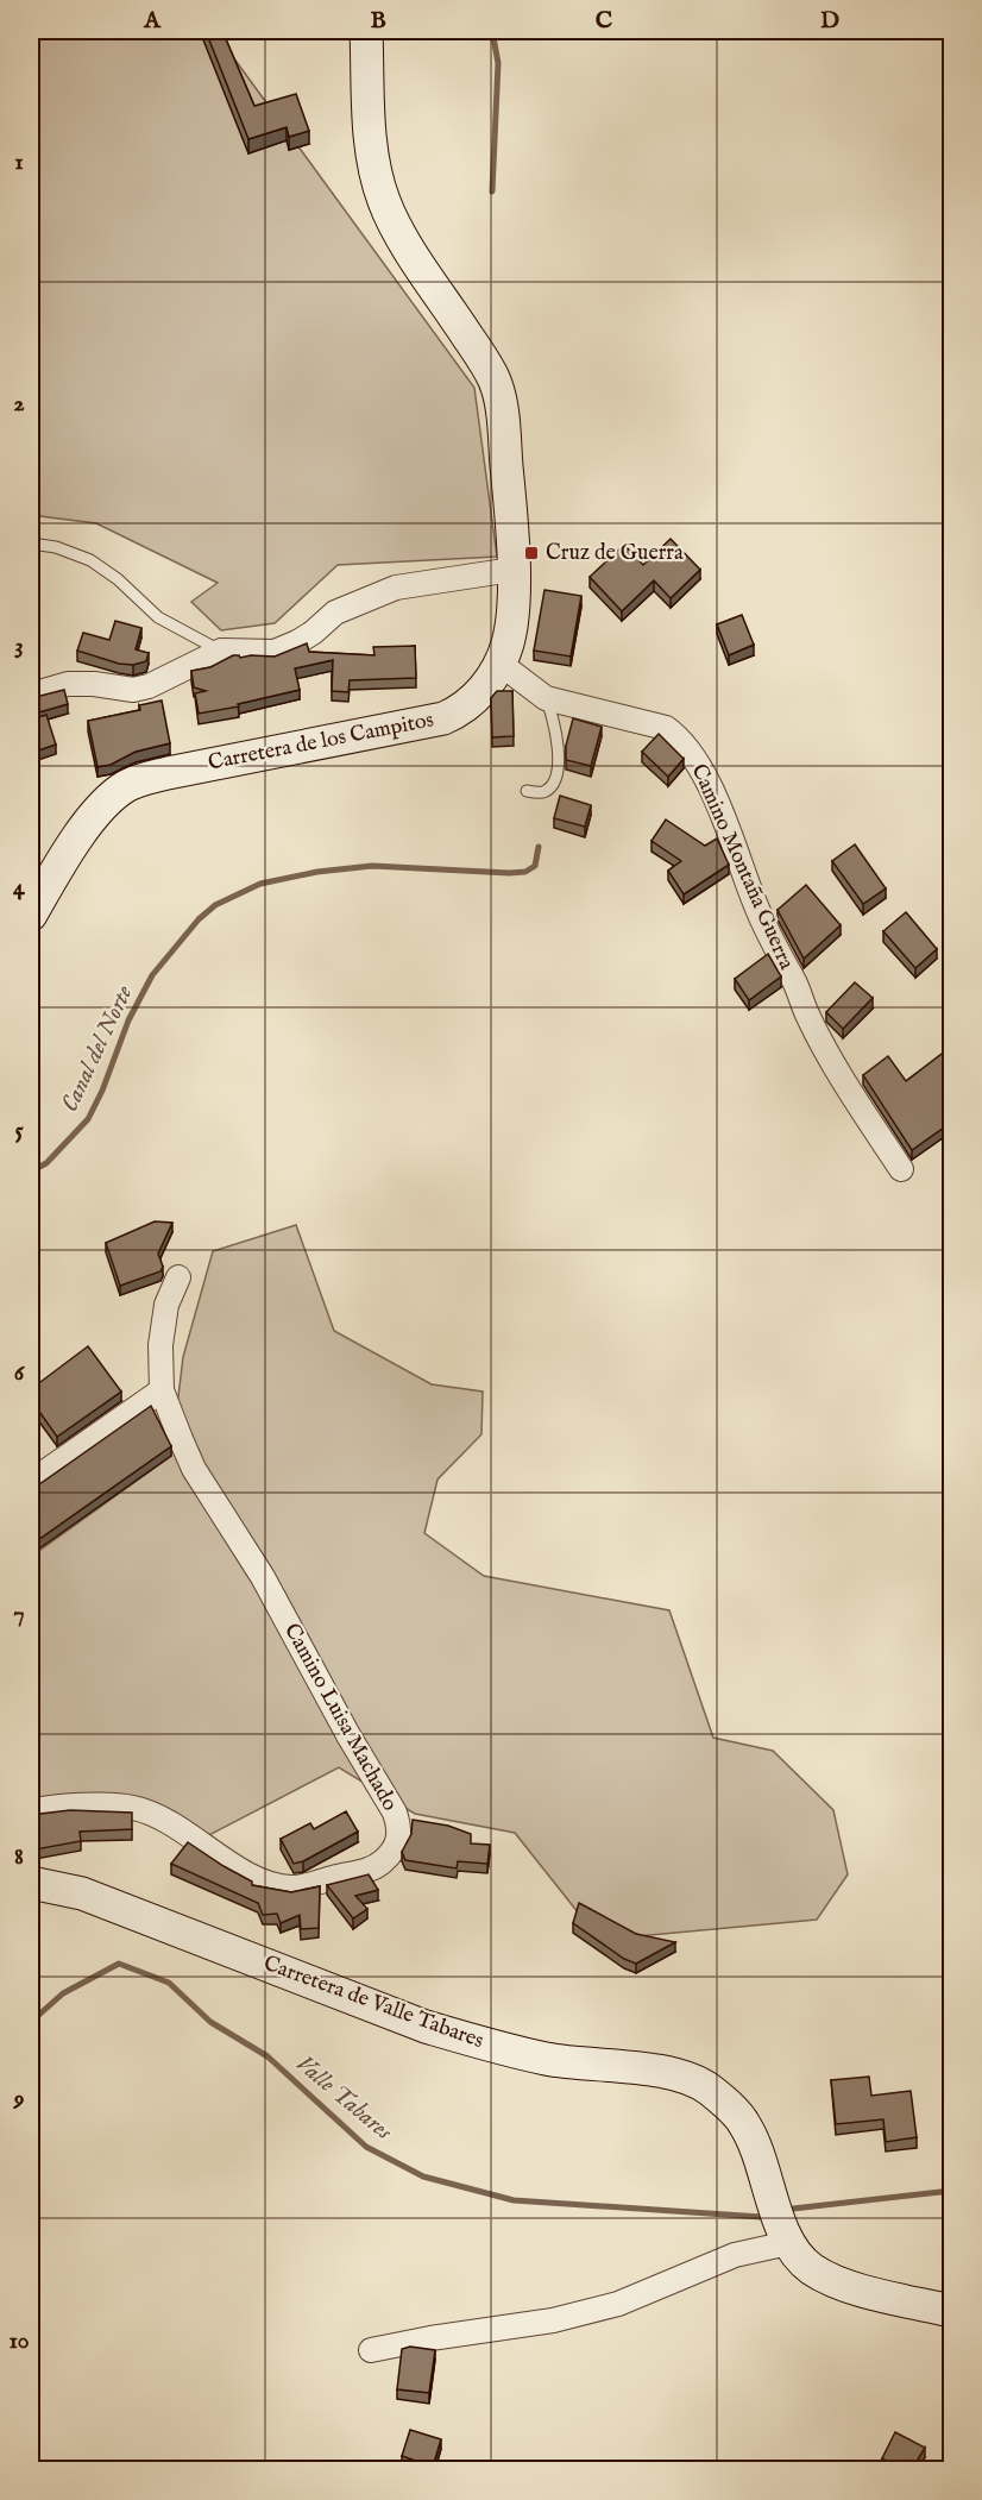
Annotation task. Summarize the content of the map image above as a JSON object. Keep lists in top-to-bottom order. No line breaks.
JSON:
{"streets":{"main road":["Carretera de los Campitos","Carretera de Valle Tabares"],"street":["Camino Montaña Guerra","Camino Luisa Machado"]},"crossings":[["Carretera de los Campitos","Camino Montaña Guerra"]],"water":["Canal del Norte","Valle Tabares"],"places":{"transit":["Cruz de Guerra"]},"grid":{"columns":["A","B","C","D"],"rows":["1","2","3","4","5","6","7","8","9","10"]}}
